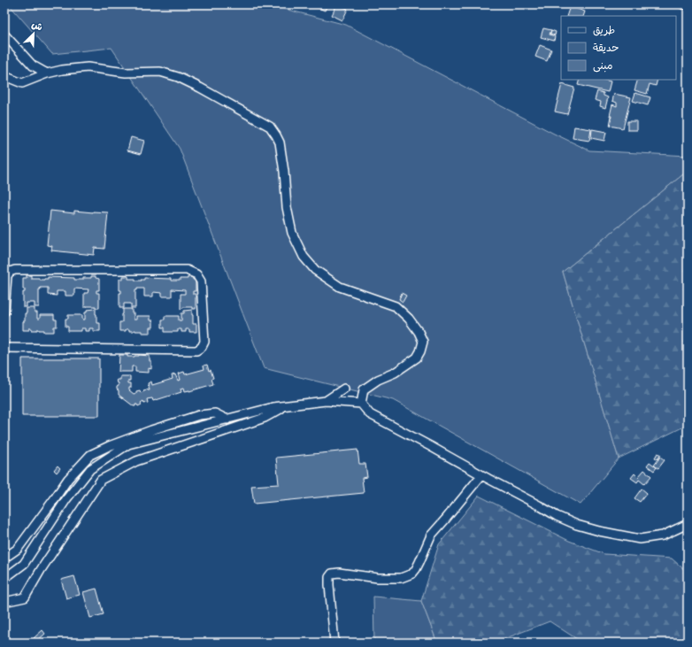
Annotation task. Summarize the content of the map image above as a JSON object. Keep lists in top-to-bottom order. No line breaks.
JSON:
{"legend":["طريق","حديقة","مبنى"],"north":"top right"}
